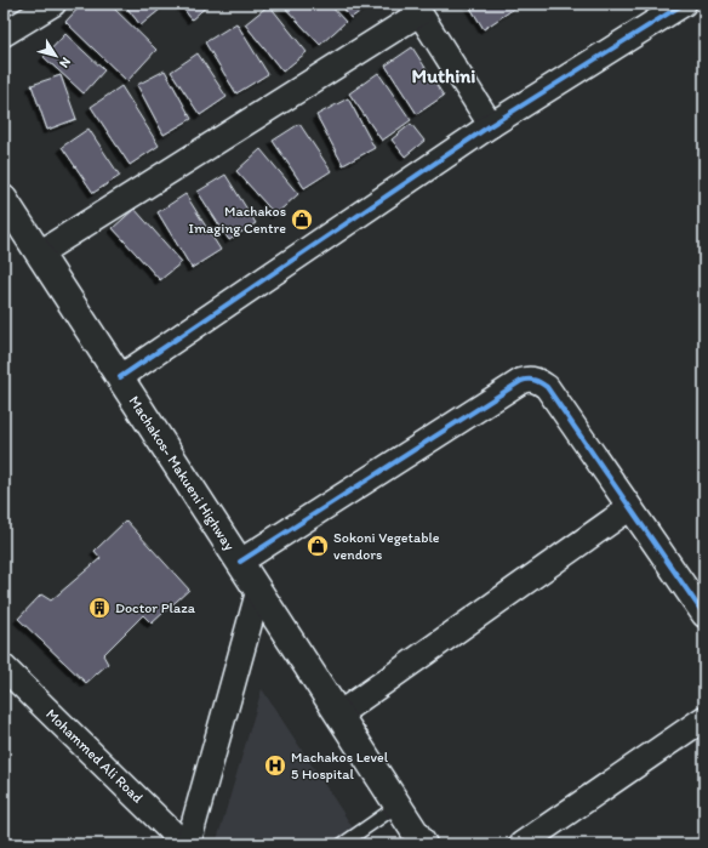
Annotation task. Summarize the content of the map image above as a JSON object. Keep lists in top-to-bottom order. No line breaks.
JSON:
{"streets":{"main road":["Machakos- Makueni Highway"],"street":["Mohammed Ali Road"]},"districts":["Muthini"],"places":{"shop":["Machakos Imaging Centre","Sokoni Vegetable vendors"],"building":["Doctor Plaza"],"hospital":["Machakos Level 5 Hospital"]},"north":"bottom right"}
